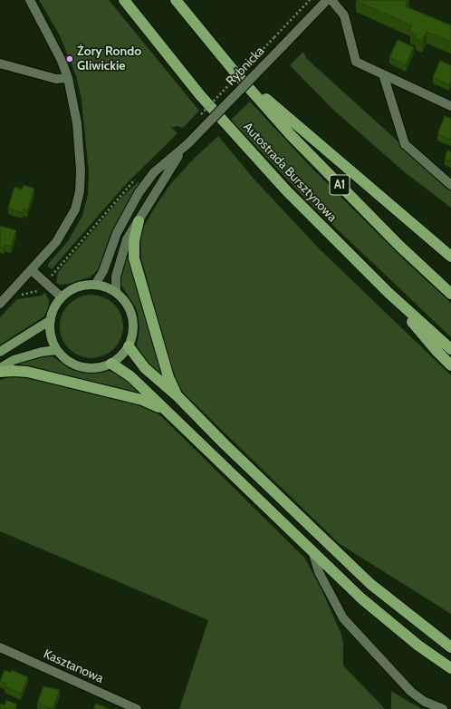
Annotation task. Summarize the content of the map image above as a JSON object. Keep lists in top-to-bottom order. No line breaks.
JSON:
{"streets":{"highway":["Autostrada Bursztynowa","A1"],"street":["Rybnicka","Kasztanowa"]},"places":["Żory Rondo Gliwickie"]}
